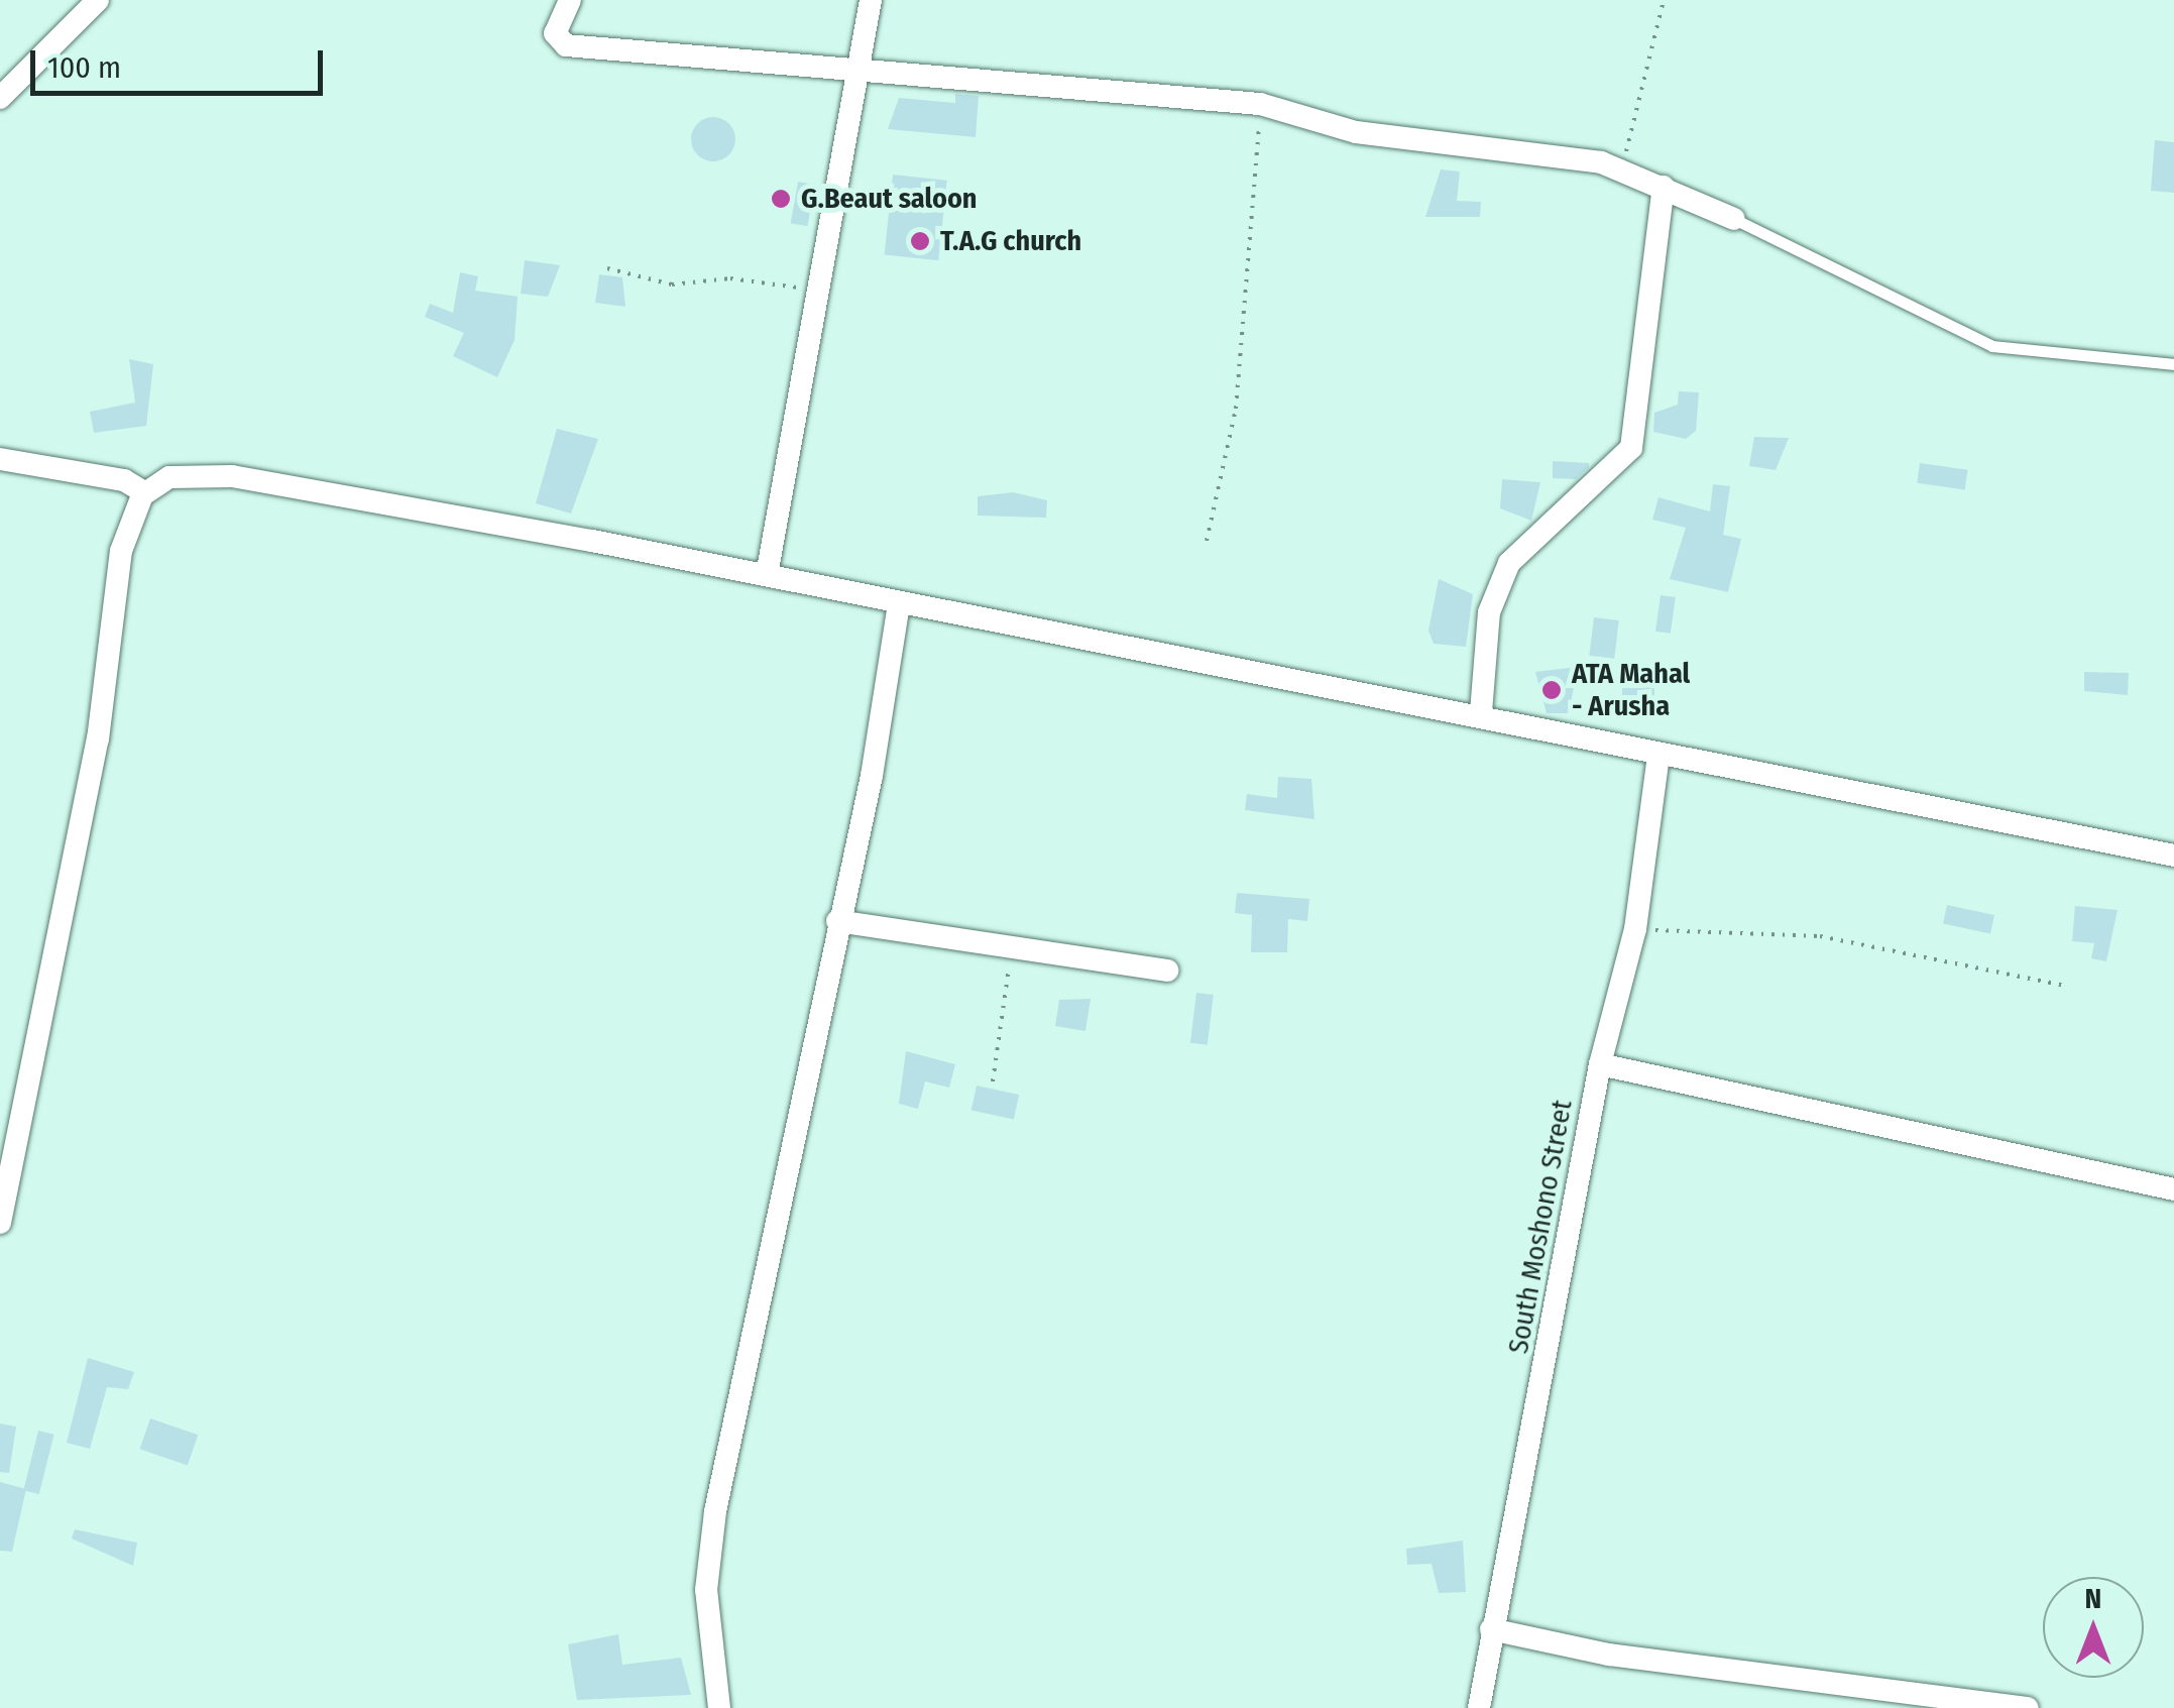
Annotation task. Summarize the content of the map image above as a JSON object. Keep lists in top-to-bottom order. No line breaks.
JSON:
{"streets":{"street":["South Moshono Street"]},"places":["G.Beaut saloon","T.A.G church","ATA Mahal - Arusha"],"scale_bar":"100 m","north":"top"}
